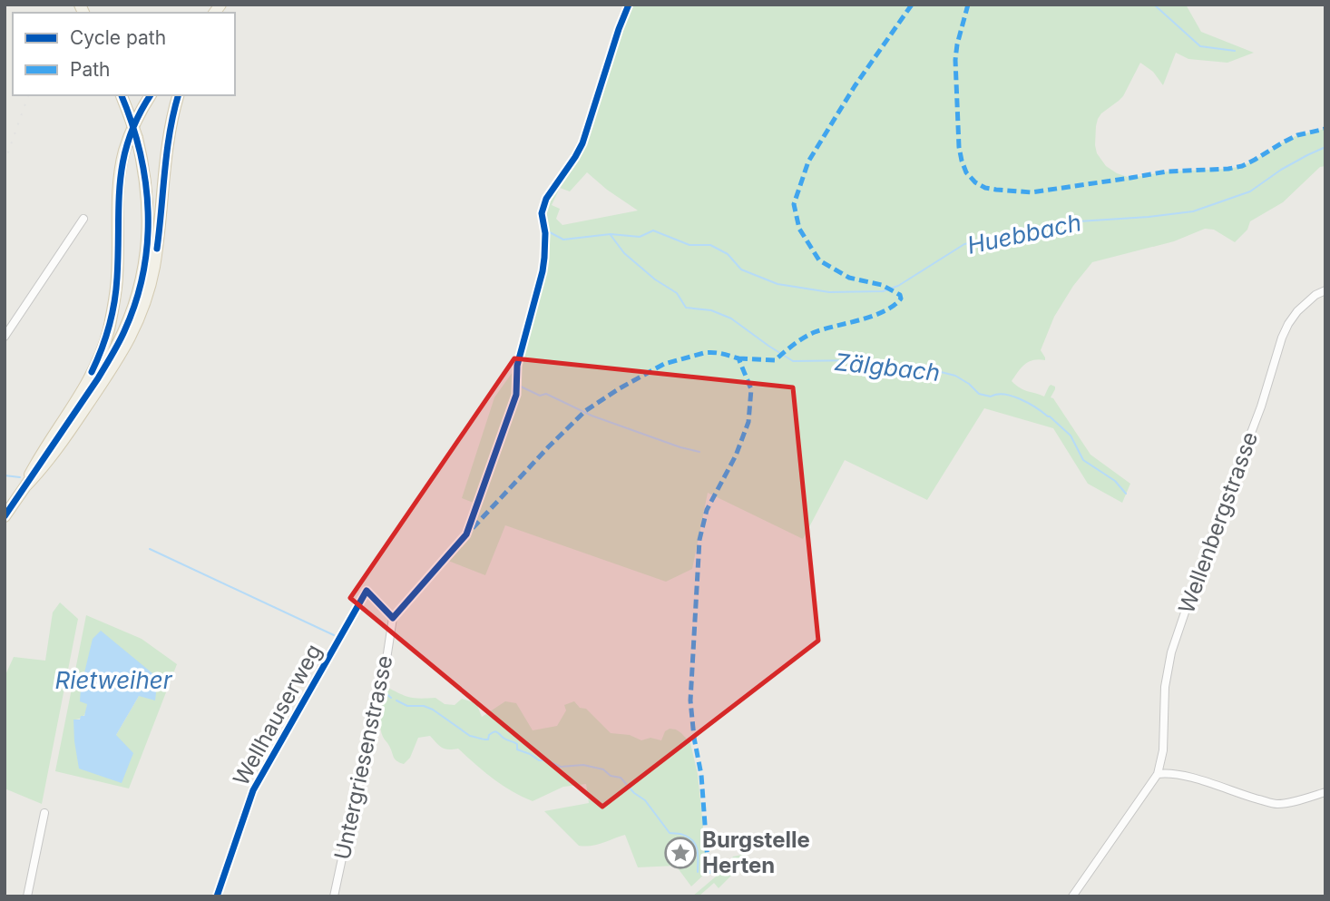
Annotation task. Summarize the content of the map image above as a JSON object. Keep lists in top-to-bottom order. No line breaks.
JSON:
{"streets":{"street":["Wellenbergstrasse","Wellhauserweg","Untergriesenstrasse"]},"crossings":[["Wellhauserweg","Untergriesenstrasse"]],"water":["Huebbach","Zälgbach","Rietweiher"],"places":{"place":["Burgstelle Herten"]},"legend":["Cycle path","Path"]}
